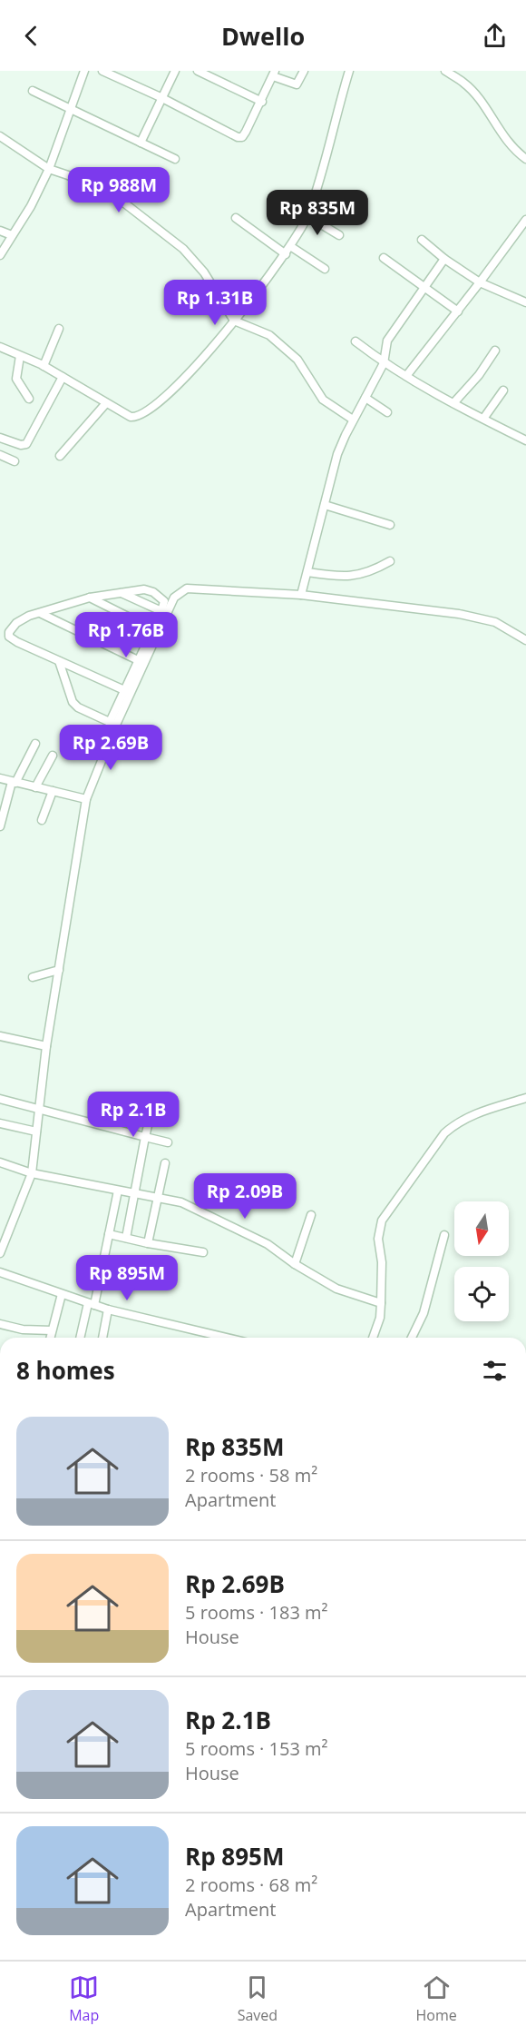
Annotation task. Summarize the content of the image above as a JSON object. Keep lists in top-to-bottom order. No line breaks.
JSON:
{"north":"bottom","page":{"header":"Dwello","price":["Rp 988M","Rp 835M","Rp 1.31B","Rp 1.76B","Rp 2.69B","Rp 2.1B","Rp 2.09B","Rp 895M"],"heading":"8 homes","list":[{"name":"Rp 835M","note":"2 rooms · 58 m² · Apartment"},{"name":"Rp 2.69B","note":"5 rooms · 183 m² · House"},{"name":"Rp 2.1B","note":"5 rooms · 153 m² · House"},{"name":"Rp 895M","note":"2 rooms · 68 m² · Apartment"}],"tabs":["Map","Saved","Home"]}}
